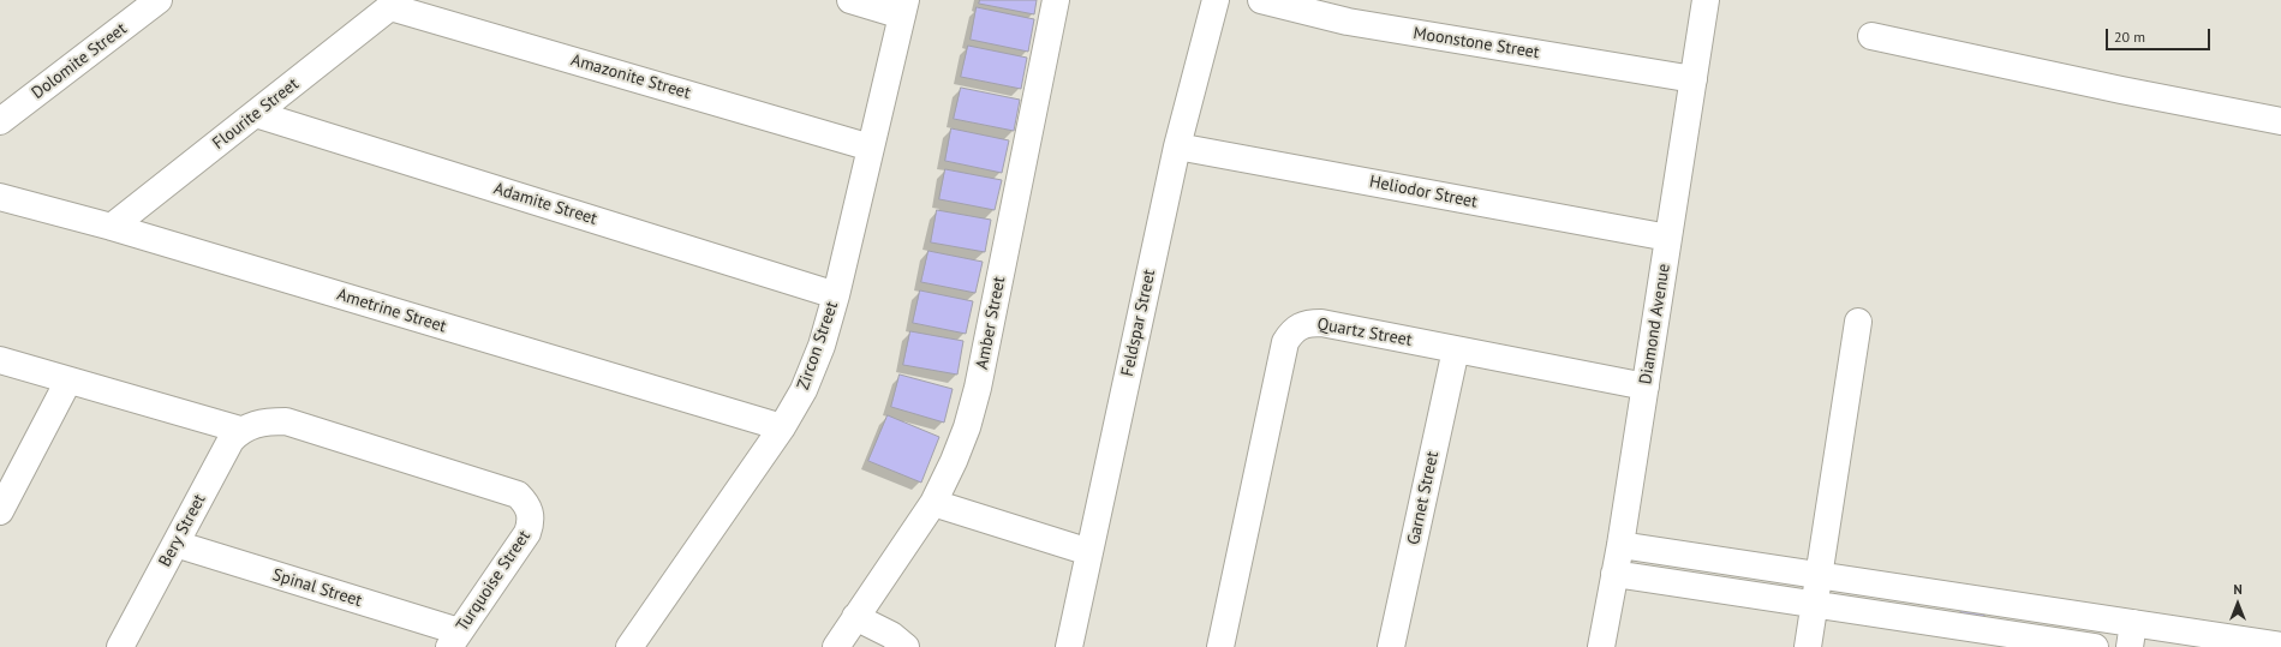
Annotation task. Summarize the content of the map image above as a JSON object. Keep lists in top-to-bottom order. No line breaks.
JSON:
{"streets":{"street":["Moonstone Street","Dolomite Street","Amazonite Street","Flourite Street","Heliodor Street","Adamite Street","Ametrine Street","Amber Street","Feldspar Street","Diamond Avenue","Quartz Street","Zircon Street","Garnet Street","Bery Street","Turquoise Street","Spinal Street"]},"crossings":[["Moonstone Street","Diamond Avenue"],["Amazonite Street","Flourite Street"],["Amazonite Street","Zircon Street"],["Flourite Street","Adamite Street"],["Flourite Street","Ametrine Street"],["Heliodor Street","Feldspar Street"],["Heliodor Street","Diamond Avenue"],["Adamite Street","Zircon Street"],["Ametrine Street","Zircon Street"],["Diamond Avenue","Quartz Street"],["Quartz Street","Garnet Street"],["Bery Street","Turquoise Street"],["Bery Street","Spinal Street"],["Turquoise Street","Spinal Street"]],"scale_bar":"20 m","north":"top"}
